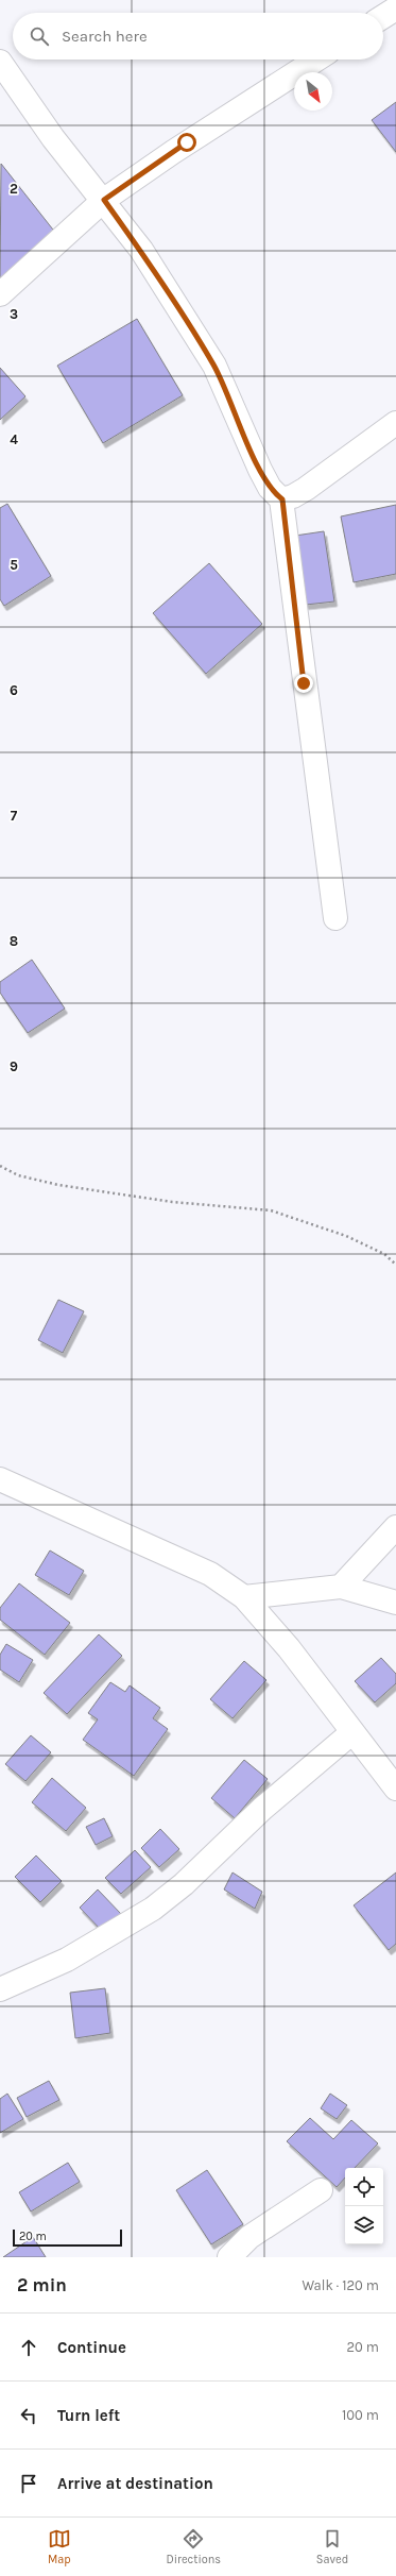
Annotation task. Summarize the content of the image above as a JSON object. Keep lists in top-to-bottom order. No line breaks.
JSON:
{"scale_bar":"20 m","north":"bottom right","page":{"search":"Search here","scale":"20 m","heading":["2 min","Walk · 120 m"],"list":[["Continue","20 m"],["Turn left","100 m"],"Arrive at destination"],"nav":["Map","Directions","Saved"]},"grid":{"rows":["2","3","4","5","6","7","8","9"]}}
